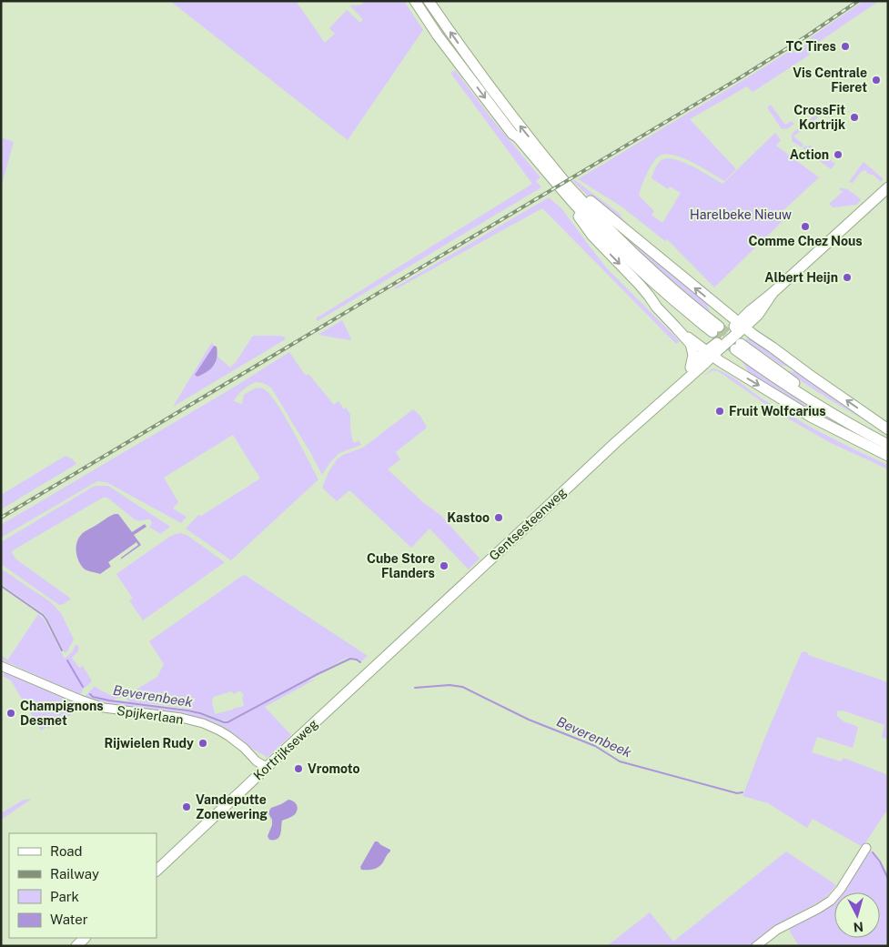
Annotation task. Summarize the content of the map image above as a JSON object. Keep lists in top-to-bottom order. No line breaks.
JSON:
{"streets":{"main road":["Gentsesteenweg","Kortrijkseweg"],"street":["Spijkerlaan"]},"crossings":[["Gentsesteenweg","Kortrijkseweg"],["Spijkerlaan","Kortrijkseweg"]],"water":["Beverenbeek"],"parks":["Harelbeke Nieuw"],"places":["TC Tires","Vis Centrale Fieret","CrossFit Kortrijk","Action","Comme Chez Nous","Albert Heijn","Fruit Wolfcarius","Kastoo","Cube Store Flanders","Champignons Desmet","Rijwielen Rudy","Vromoto","Vandeputte Zonewering"],"legend":["Road","Railway","Park","Water"],"north":"bottom"}
